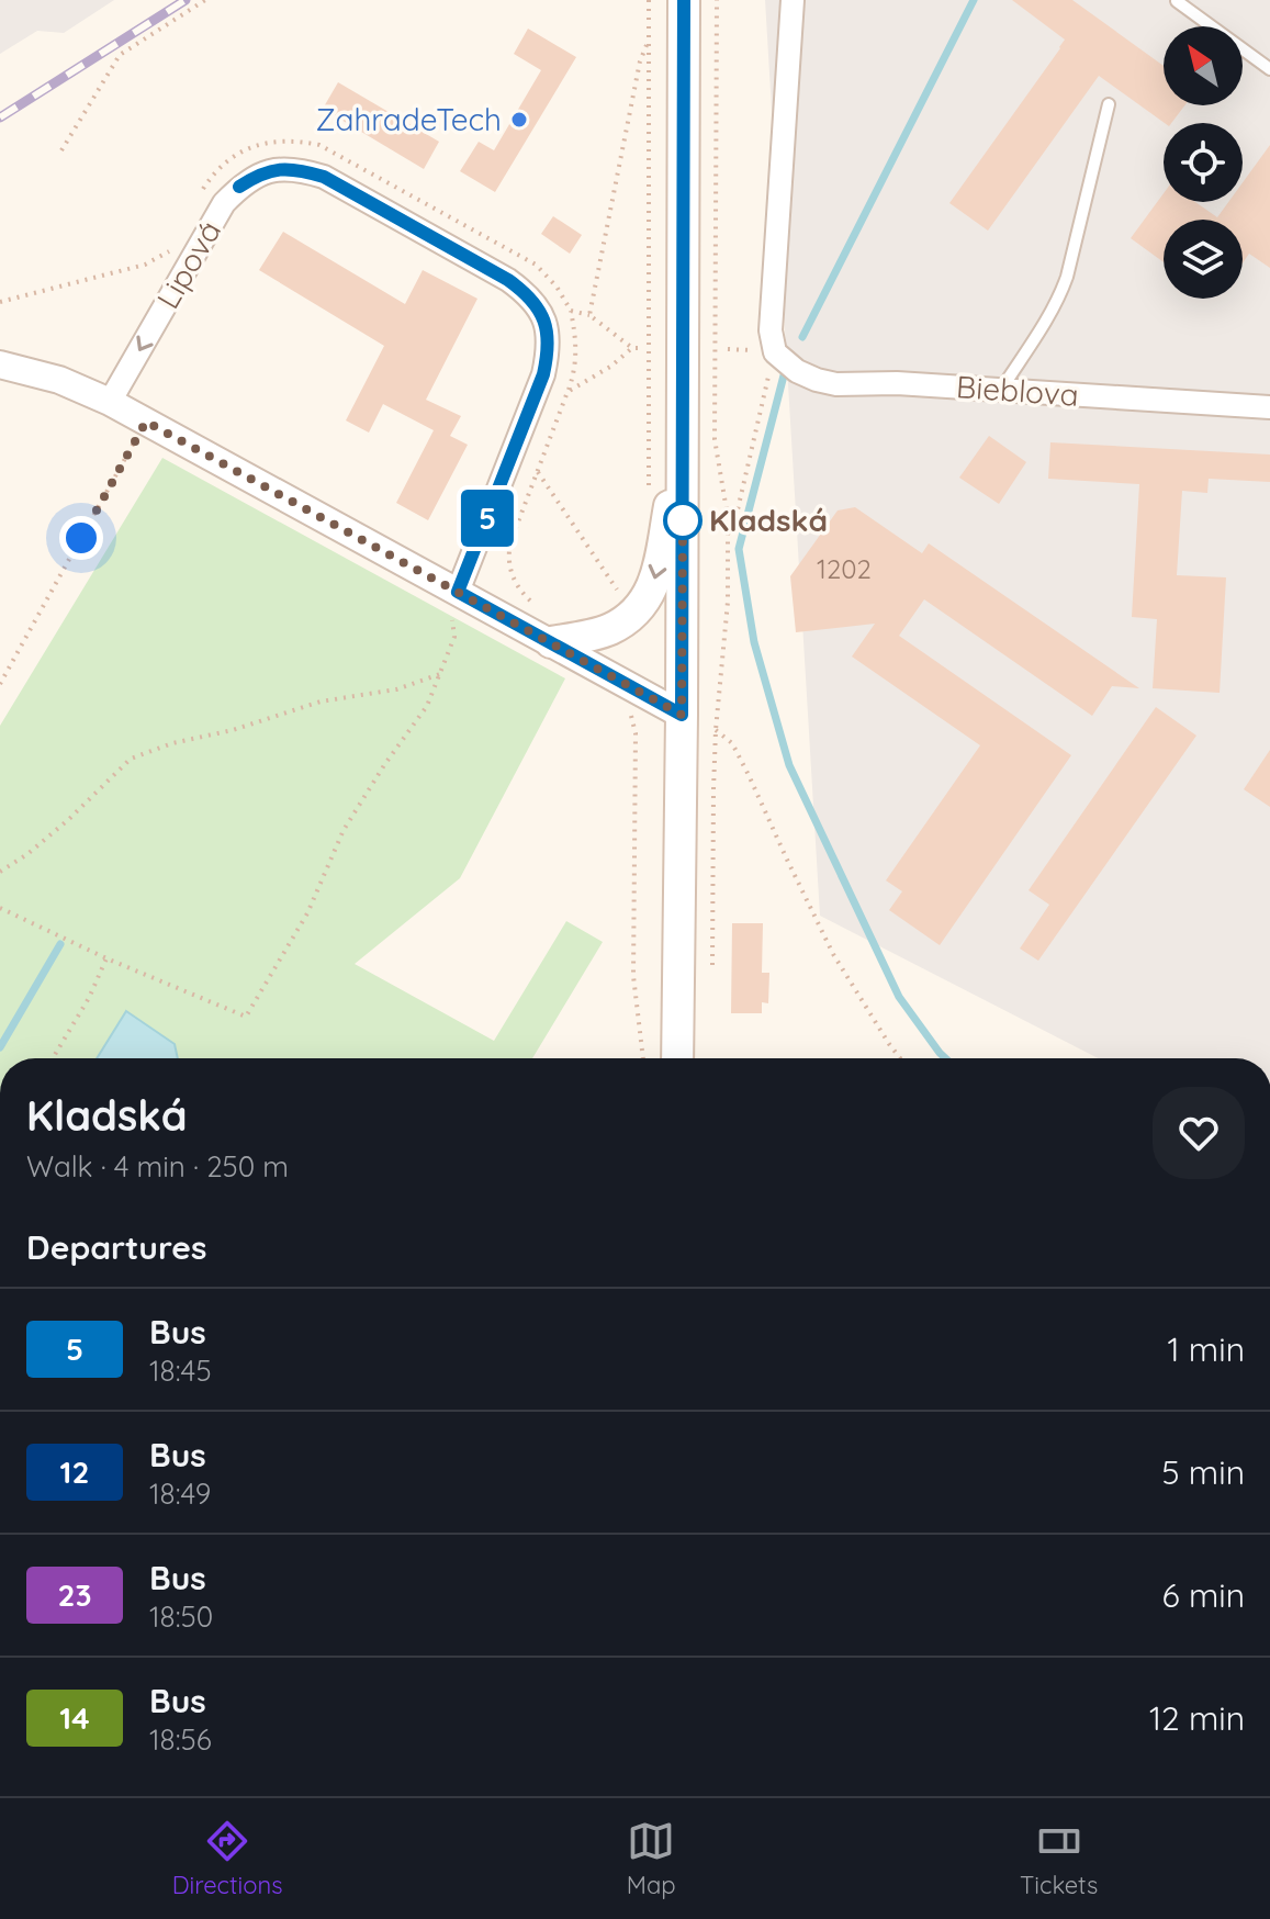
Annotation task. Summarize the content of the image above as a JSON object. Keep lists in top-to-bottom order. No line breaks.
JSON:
{"streets":{"street":["Lipová","Bieblova"]},"places":["ZahradeTech","Kladská"],"lines":["bus line 5"],"house_numbers":["1202"],"north":"top left","page":{"on_map":"5","heading":[["Kladská","Walk · 4 min · 250 m"],"Departures"],"list":[{"mark":"5","name":"Bus","note":"18:45","value":"1 min"},{"mark":"12","name":"Bus","note":"18:49","value":"5 min"},{"mark":"23","name":"Bus","note":"18:50","value":"6 min"},{"mark":"14","name":"Bus","note":"18:56","value":"12 min"}],"tabs":["Directions","Map","Tickets"]}}
